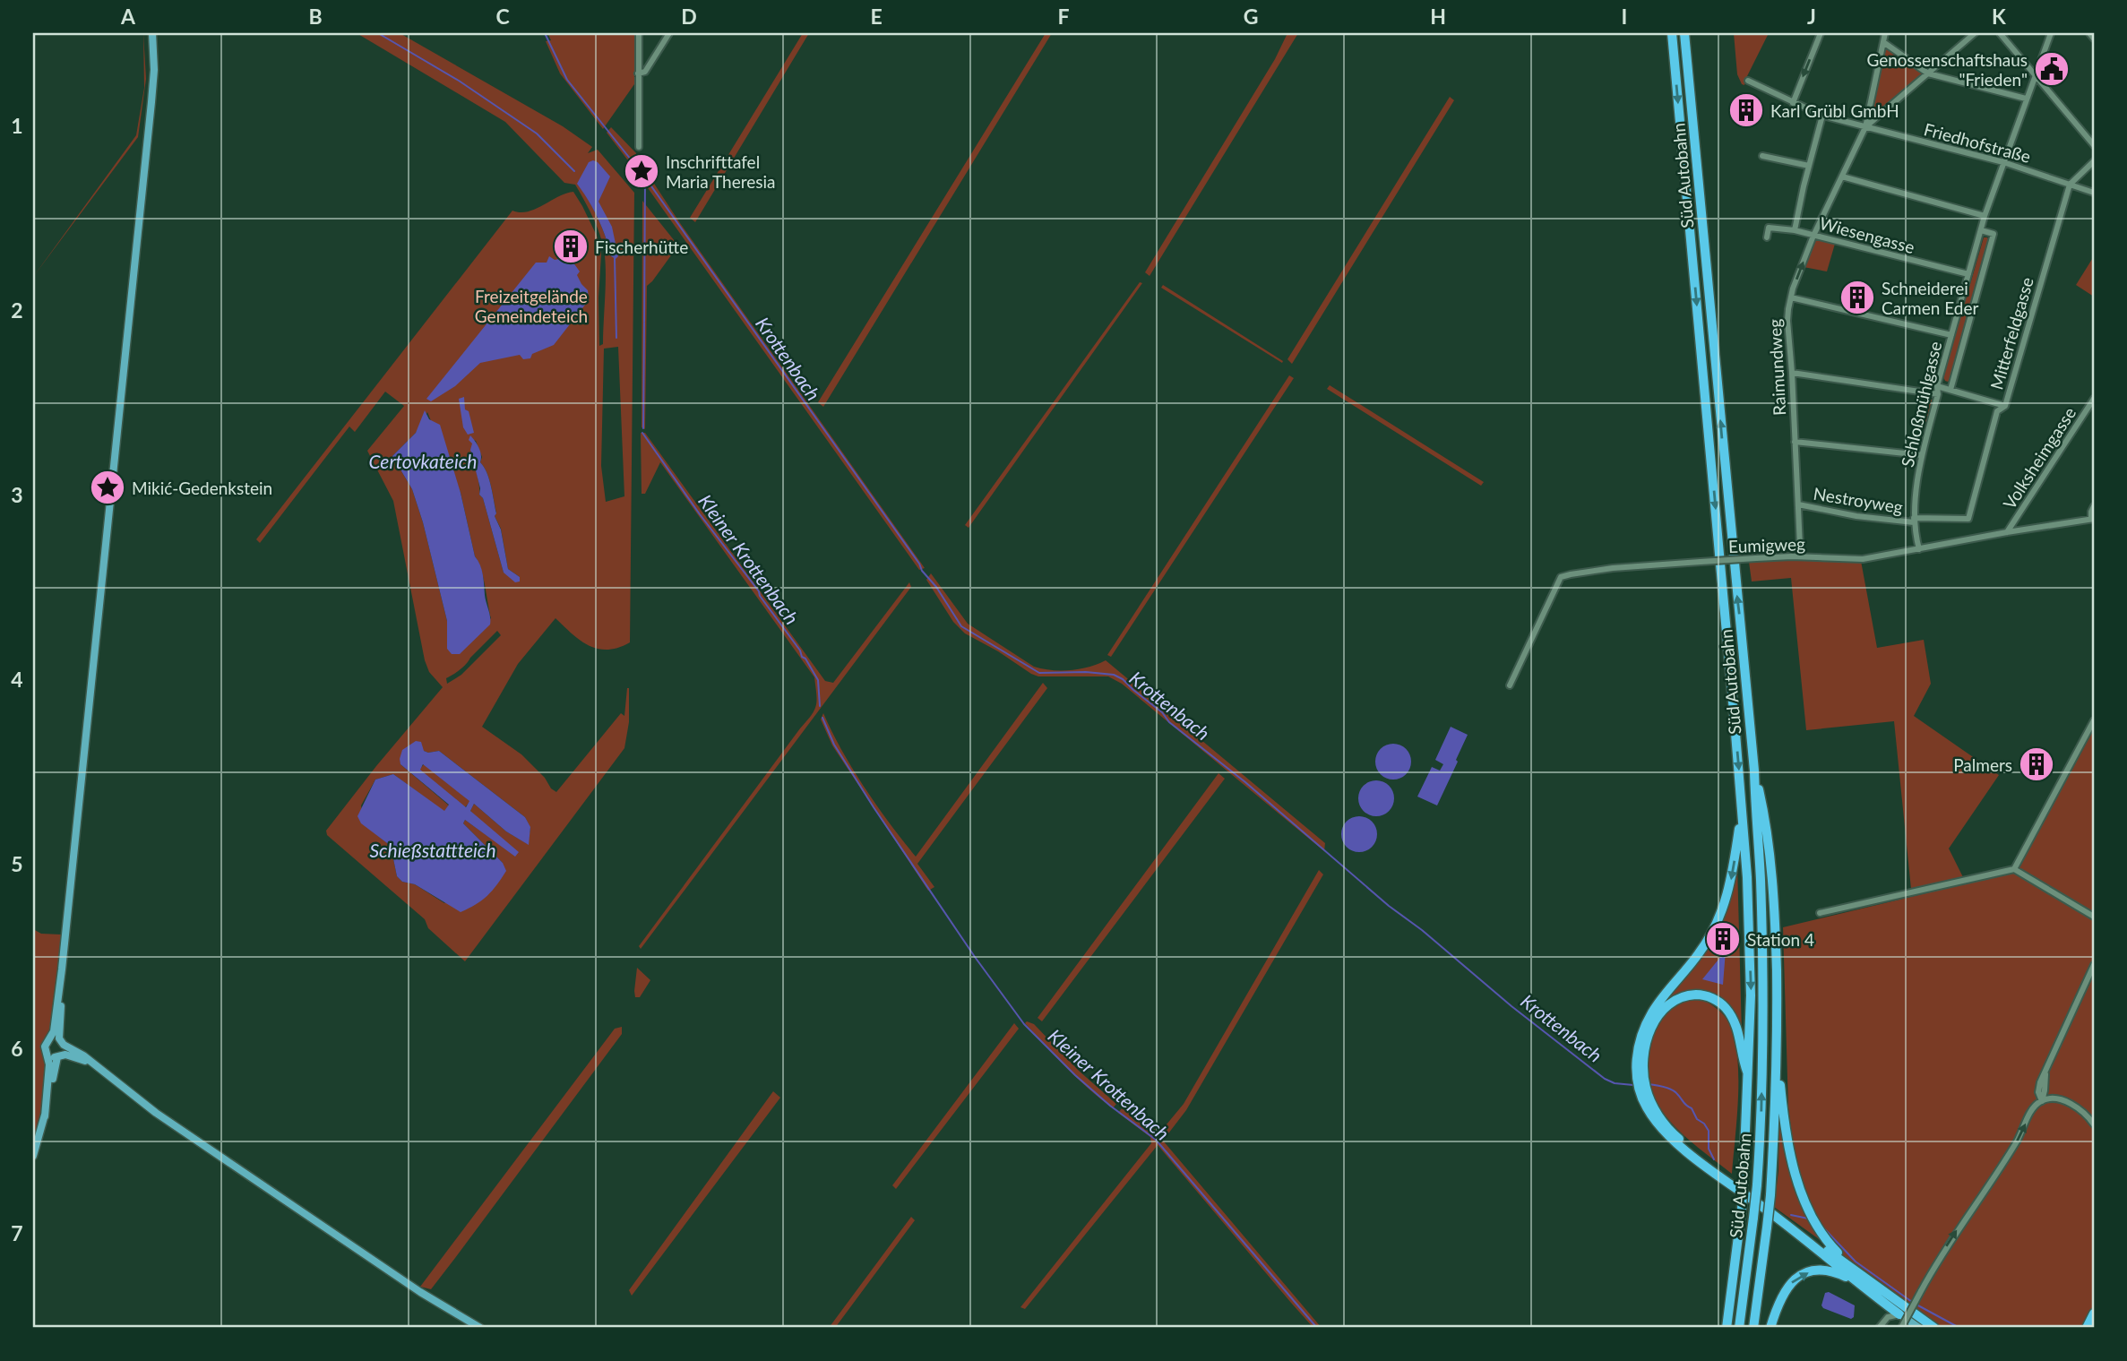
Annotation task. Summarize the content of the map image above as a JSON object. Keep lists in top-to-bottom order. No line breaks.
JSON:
{"streets":{"highway":["Süd Autobahn"],"street":["Friedhofstraße","Wiesengasse","Mitterfeldgasse","Raimundweg","Schloßmühlgasse","Volksheimgasse","Nestroyweg","Eumigweg"]},"crossings":[["Friedhofstraße","Mitterfeldgasse"],["Friedhofstraße","Raimundweg"],["Friedhofstraße","Schloßmühlgasse"],["Wiesengasse","Raimundweg"],["Wiesengasse","Schloßmühlgasse"],["Mitterfeldgasse","Nestroyweg"],["Raimundweg","Nestroyweg"],["Schloßmühlgasse","Nestroyweg"],["Schloßmühlgasse","Eumigweg"],["Volksheimgasse","Eumigweg"]],"water":["Krottenbach","Certovkateich","Kleiner Krottenbach","Schießstattteich"],"parks":["Freizeitgelände Gemeindeteich"],"places":{"public building":["Genossenschaftshaus \"Frieden\""],"building":["Karl Grübl GmbH","Fischerhütte","Schneiderei Carmen Eder","Palmers","Station 4"],"place":["Inschrifttafel Maria Theresia","Mikić-Gedenkstein"]},"grid":{"columns":["A","B","C","D","E","F","G","H","I","J","K"],"rows":["1","2","3","4","5","6","7"]}}
